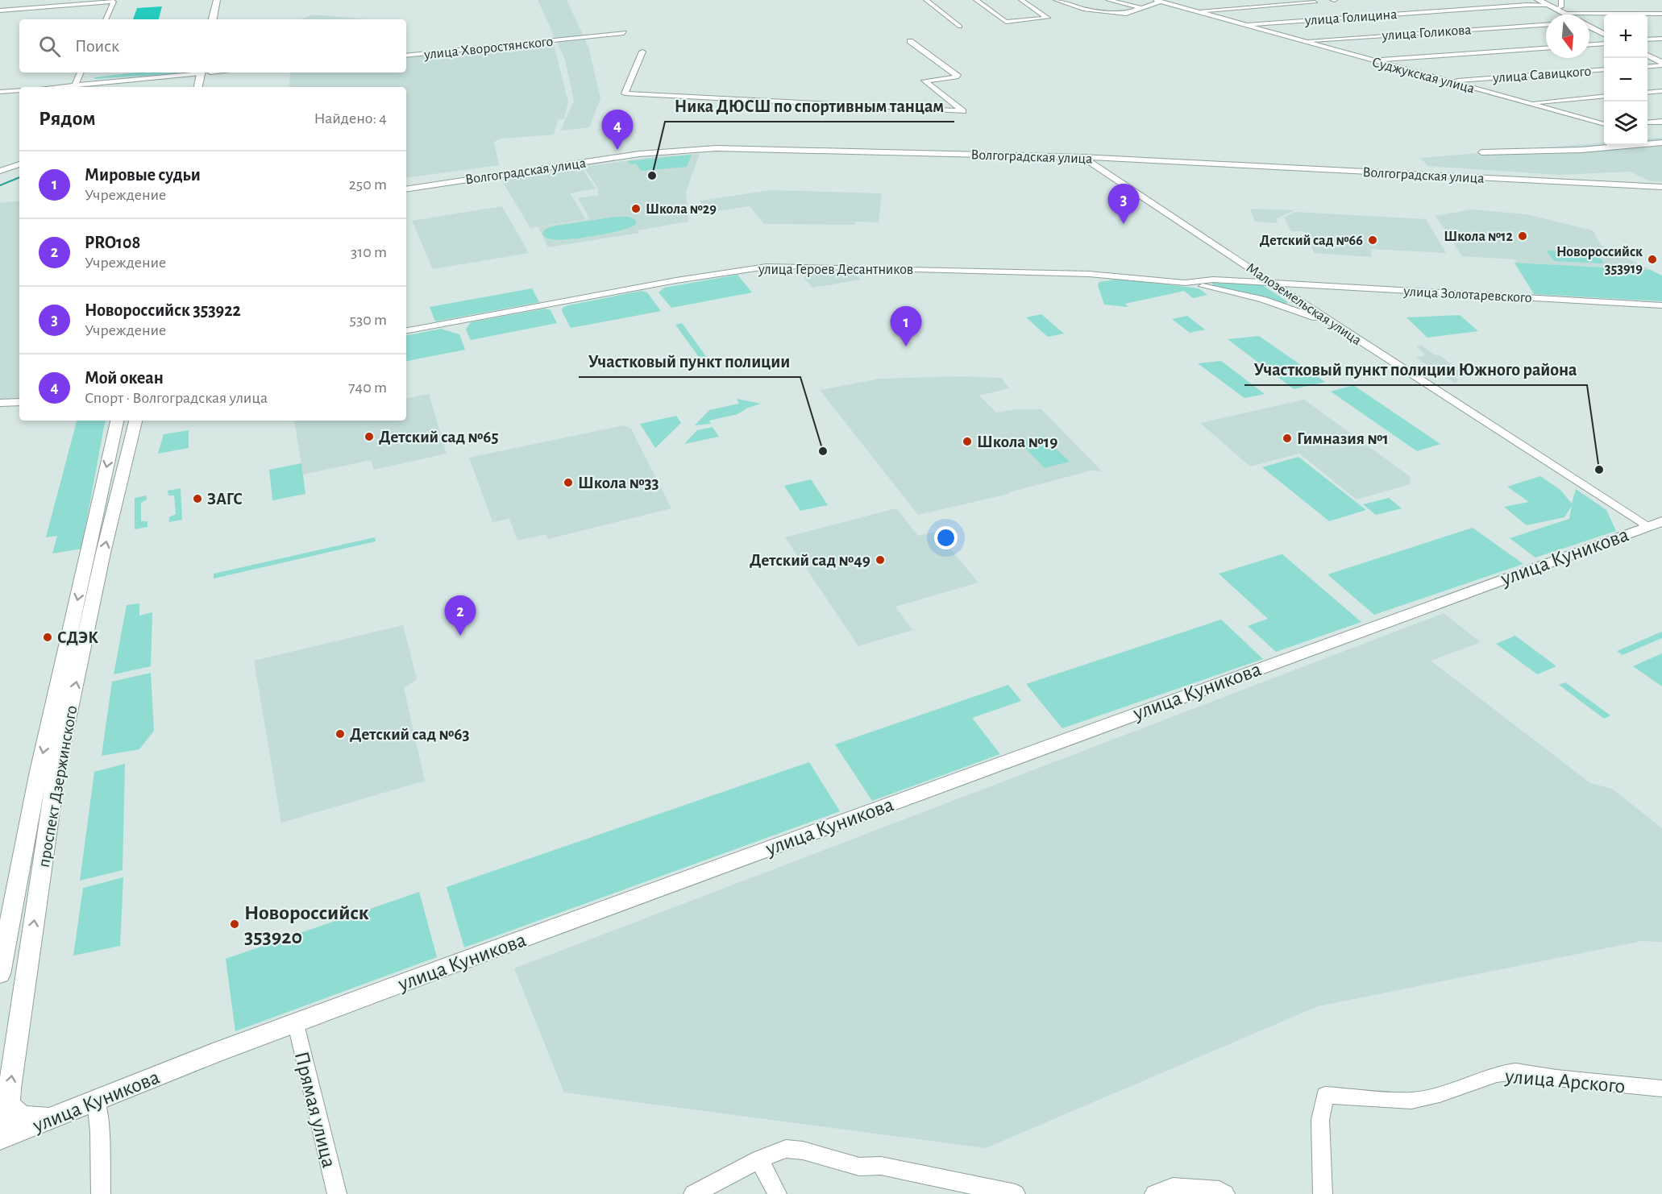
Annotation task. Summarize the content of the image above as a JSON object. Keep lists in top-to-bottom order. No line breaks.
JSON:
{"streets":{"street":["улица Голицина","улица Голикова","улица Хворостянского","улица Савицкого","Суджукская улица","Волгоградская улица","улица Героев Десантников","улица Золотаревского","Малоземельская улица","улица Куникова","проспект Дзержинского","улица Арского","Прямая улица"]},"crossings":[["улица Голицина","Суджукская улица"],["улица Голикова","Суджукская улица"],["улица Савицкого","Суджукская улица"],["Волгоградская улица","Малоземельская улица"],["улица Героев Десантников","улица Золотаревского"],["улица Героев Десантников","Малоземельская улица"],["улица Золотаревского","Малоземельская улица"],["Малоземельская улица","улица Куникова"],["улица Куникова","проспект Дзержинского"],["улица Куникова","Прямая улица"]],"places":["Ника ДЮСШ по спортивным танцам","Школа №29","Школа №12","Детский сад №66","Новороссийск 353919","Детский сад №65","Гимназия №1","Школа №19","Участковый пункт полиции","Участковый пункт полиции Южного района","Школа №33","ЗАГС","Детский сад №49","СДЭК","Детский сад №63","Новороссийск 353920"],"north":"bottom","page":{"map_buttons":["+","−"],"search":"Поиск","heading":["Рядом","Найдено: 4"],"pins":["4","3","1","2"],"list":[{"mark":"1","name":"Мировые судьи","note":"Учреждение","value":"250 m"},{"mark":"2","name":"PRO108","note":"Учреждение","value":"310 m"},{"mark":"3","name":"Новороссийск 353922","note":"Учреждение","value":"530 m"},{"mark":"4","name":"Мой океан","note":"Спорт · Волгоградская улица","value":"740 m"}]}}
